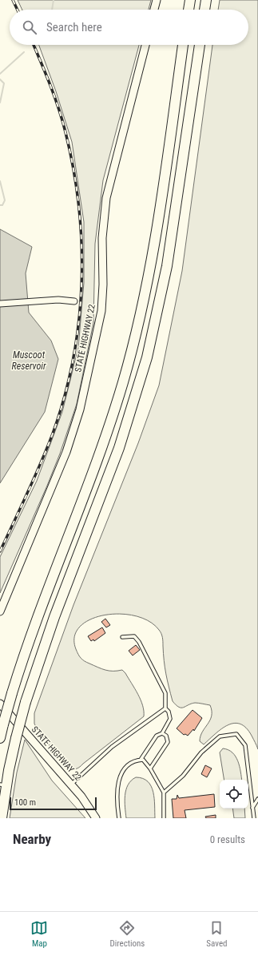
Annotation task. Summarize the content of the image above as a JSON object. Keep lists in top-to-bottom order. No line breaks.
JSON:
{"streets":{"main road":["STATE HIGHWAY 22"]},"water":["Muscoot Reservoir"],"scale_bar":"100 m","page":{"search":"Search here","scale":"100 m","heading":["Nearby","0 results"],"nav":["Map","Directions","Saved"]}}
